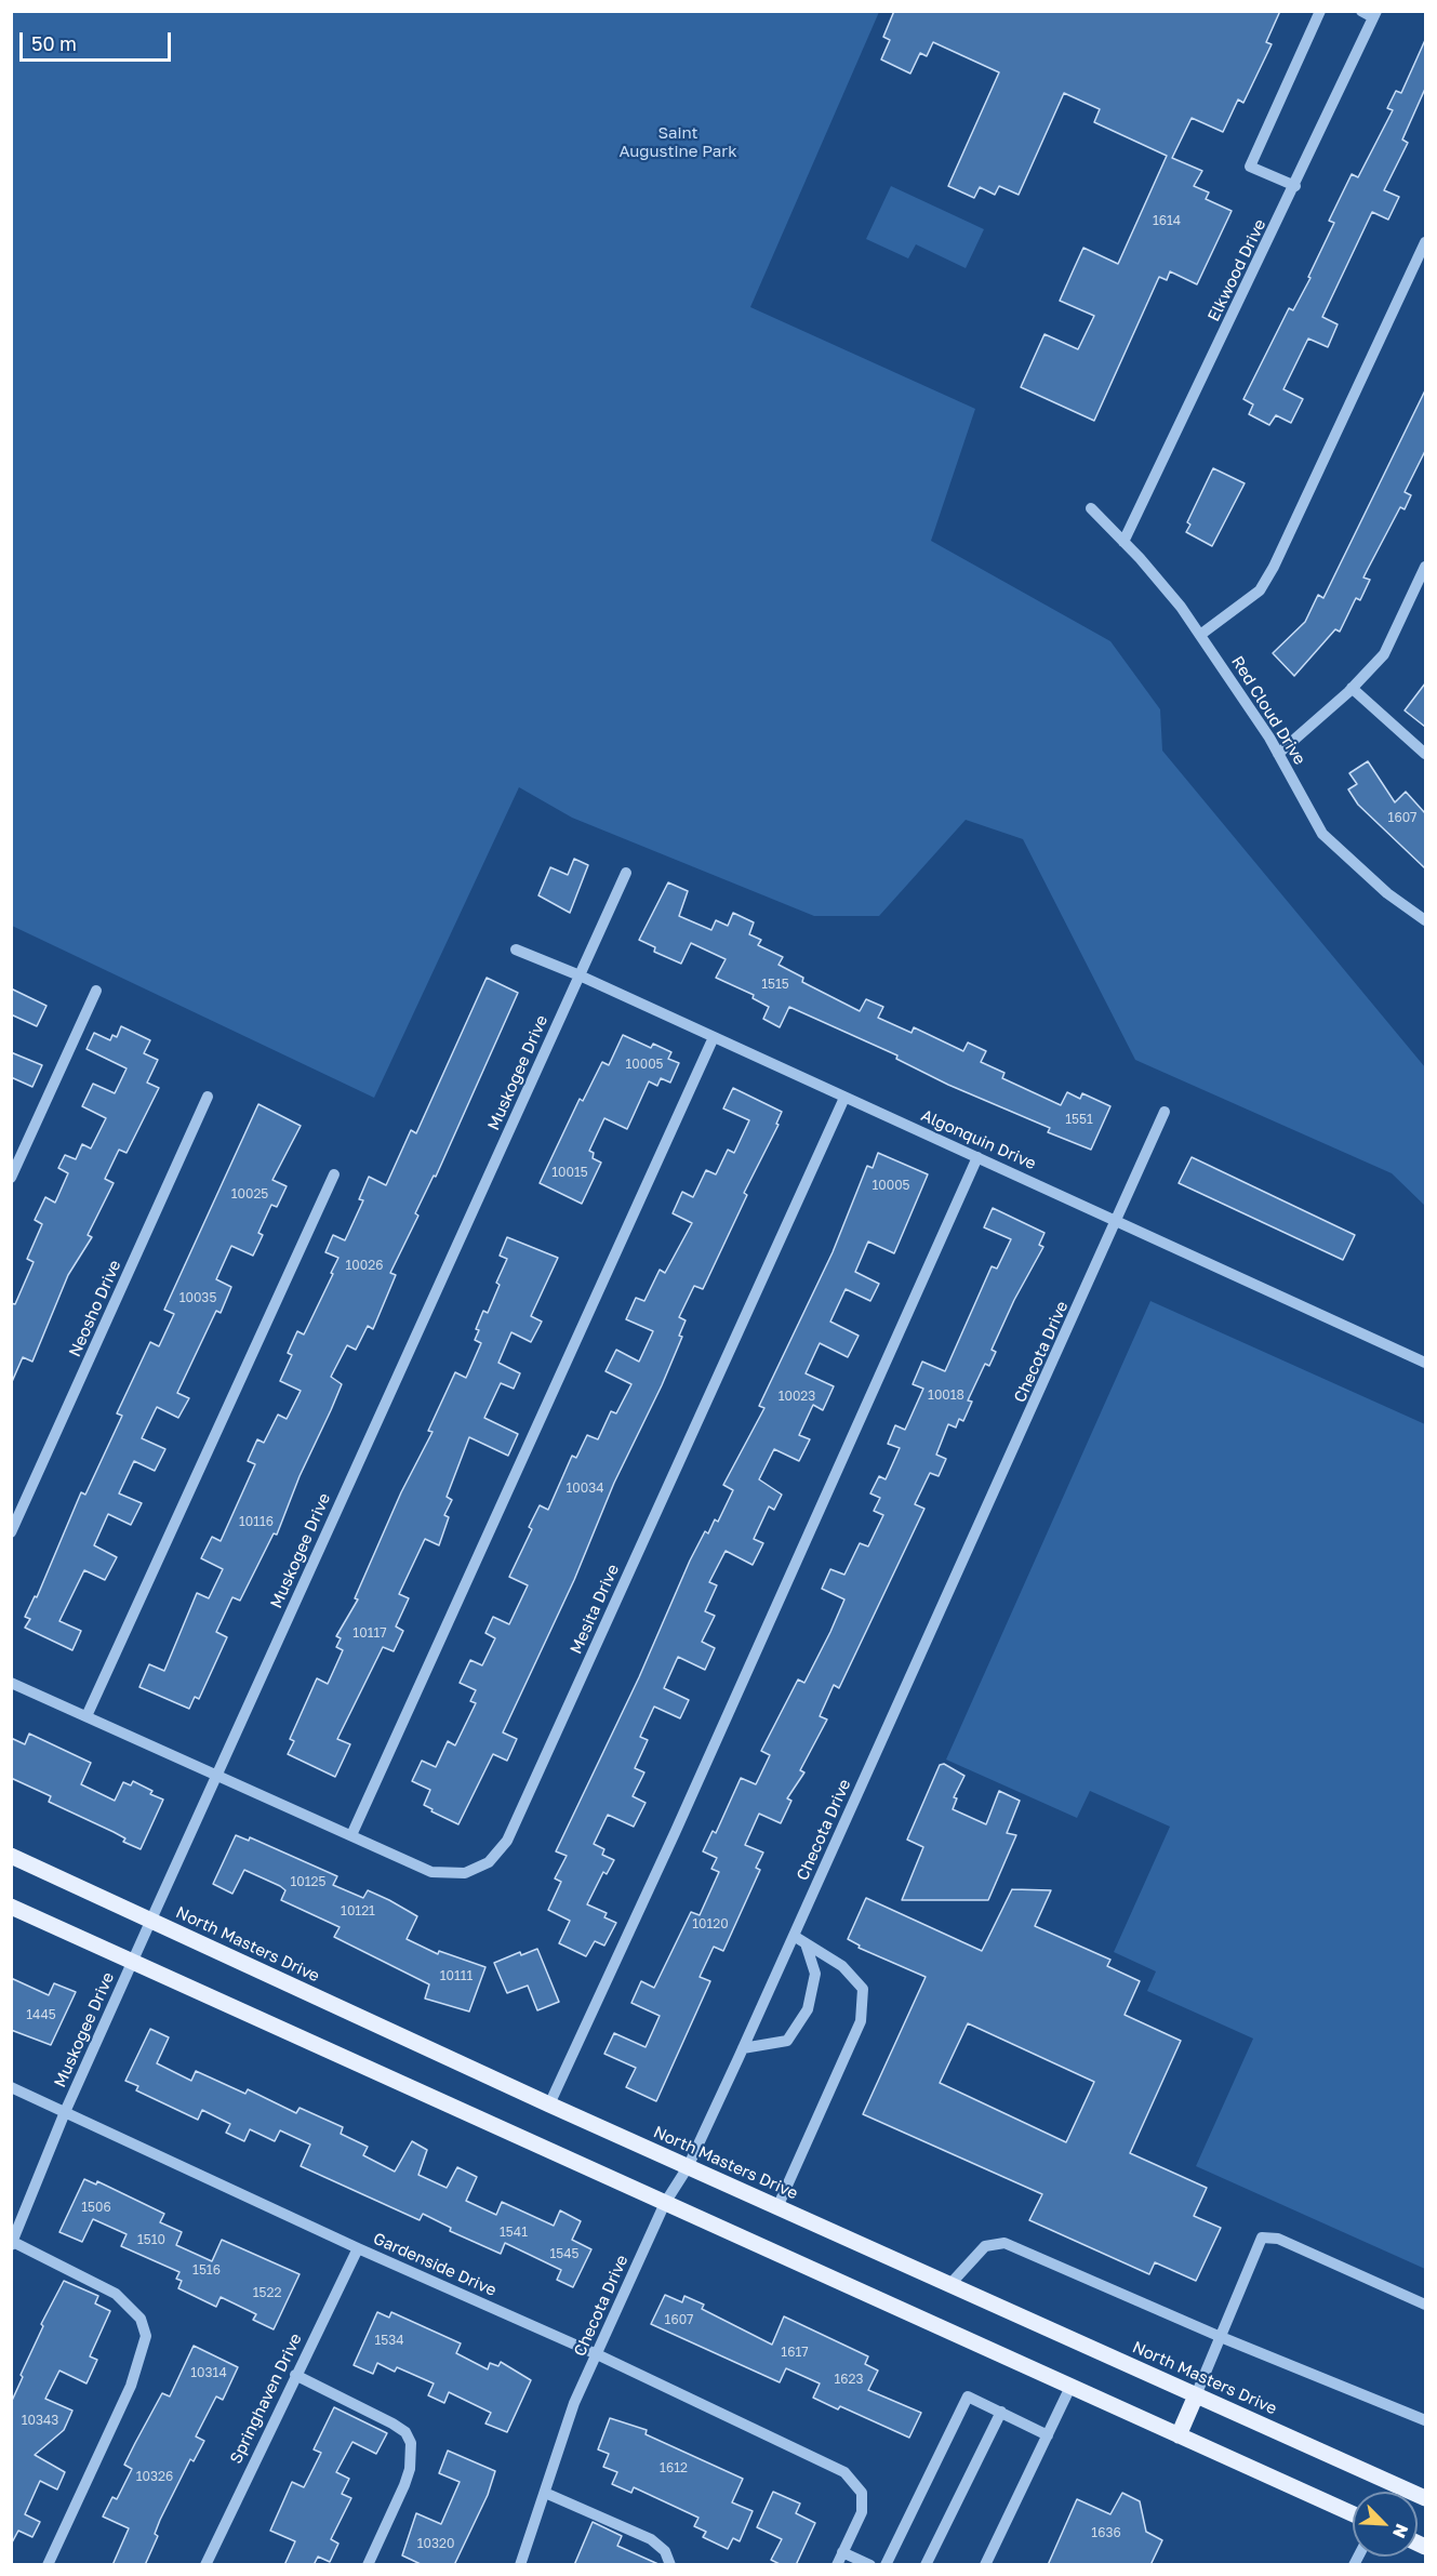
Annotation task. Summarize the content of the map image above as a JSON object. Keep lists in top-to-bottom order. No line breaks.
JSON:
{"streets":{"main road":["North Masters Drive"],"street":["Elkwood Drive","Red Cloud Drive","Muskogee Drive","Algonquin Drive","Neosho Drive","Checota Drive","Mesita Drive","Gardenside Drive","Springhaven Drive"]},"crossings":[["Elkwood Drive","Red Cloud Drive"],["Muskogee Drive","Algonquin Drive"],["Muskogee Drive","Mesita Drive"],["Muskogee Drive","North Masters Drive"],["Muskogee Drive","Gardenside Drive"],["Algonquin Drive","Checota Drive"],["Algonquin Drive","Mesita Drive"],["Checota Drive","North Masters Drive"],["Checota Drive","Gardenside Drive"],["Gardenside Drive","Springhaven Drive"]],"parks":["Saint Augustine Park"],"house_numbers":["1614","1607","1515","10005","1551","10015","10005","10025","10026","10035","10018","10023","10034","10116","10117","10125","10121","10120","10111","1445","1506","1541","1510","1545","1516","1522","1607","1534","1617","10314","1623","10343","1612","10326","1636","10320"],"scale_bar":"50 m","north":"bottom right"}
